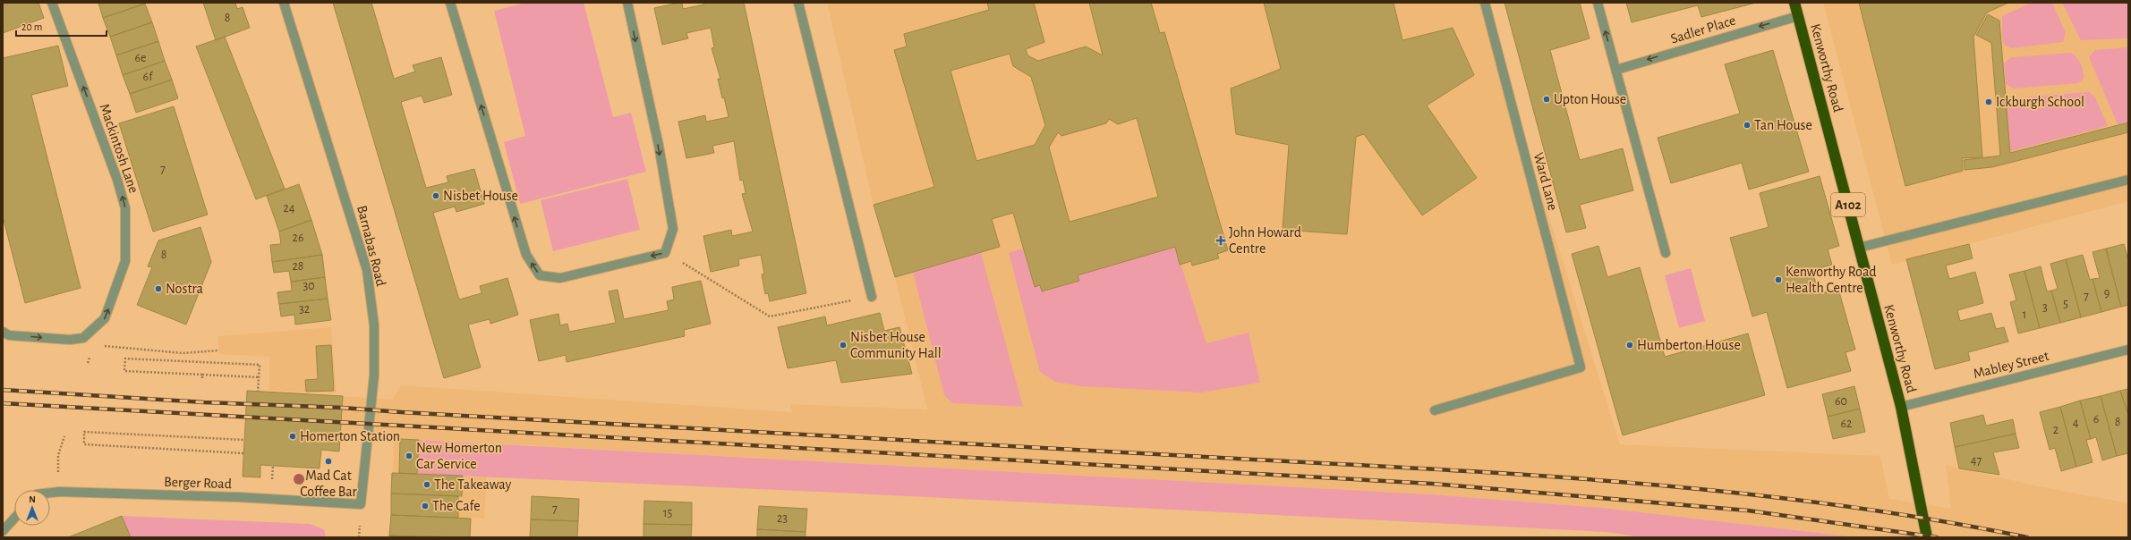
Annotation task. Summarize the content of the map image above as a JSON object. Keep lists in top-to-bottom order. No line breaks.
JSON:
{"streets":{"highway":["Kenworthy Road","A102"],"street":["Sadler Place","Mackintosh Lane","Ward Lane","Barnabas Road","Mabley Street","Berger Road"]},"crossings":[["Sadler Place","Kenworthy Road"],["Kenworthy Road","Mabley Street"],["Barnabas Road","Berger Road"]],"one_way":["Sadler Place","Mackintosh Lane"],"places":{"other":["Upton House","Ickburgh School","Tan House","Nisbet House","Kenworthy Road Health Centre","Nostra","Nisbet House Community Hall","Humberton House","Homerton Station","New Homerton Car Service","Mad Cat Coffee Bar","The Takeaway","The Cafe"],"health":["John Howard Centre"]},"house_numbers":["8","6e","6f","7","24","26","8","28","30","9","7","5","3","32","1","60","6","8","4","62","2","47","7","15","23"],"scale_bar":"20 m","north":"top"}
